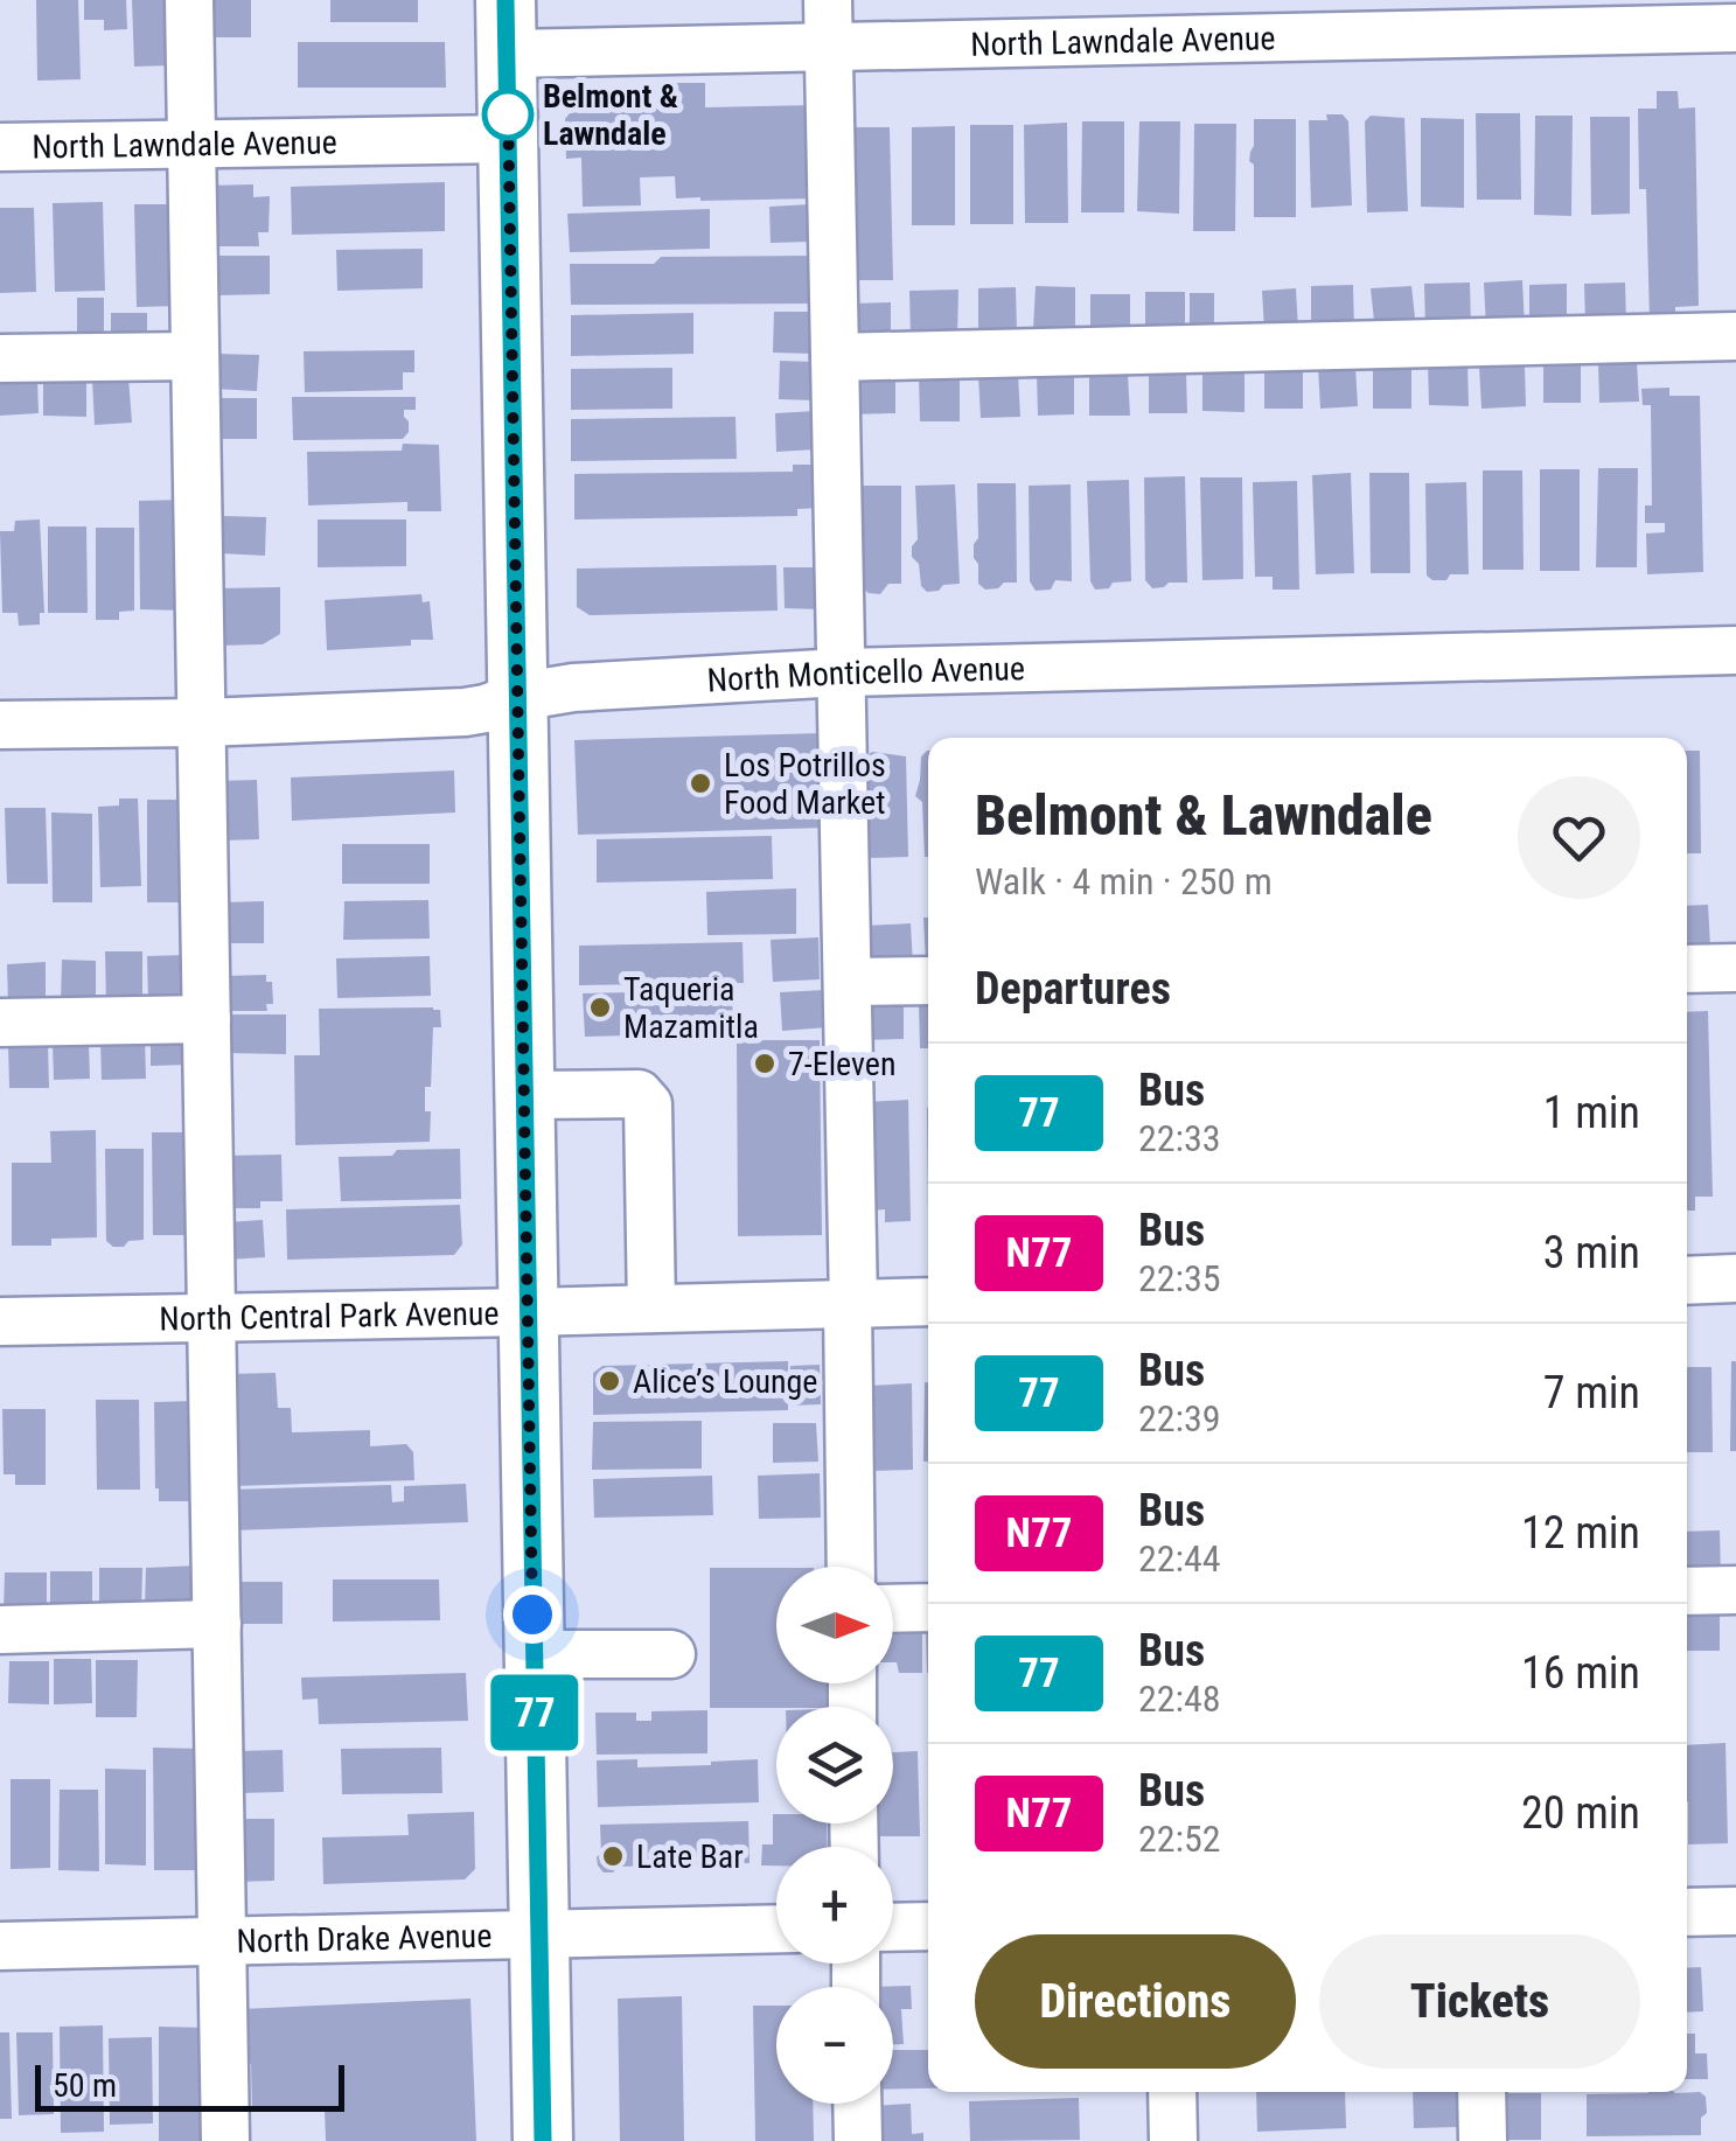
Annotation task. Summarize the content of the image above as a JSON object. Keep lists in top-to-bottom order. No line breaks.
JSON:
{"streets":{"street":["North Lawndale Avenue","North Monticello Avenue","North Central Park Avenue","North Drake Avenue"]},"places":["Belmont & Lawndale","Los Potrillos Food Market","Taqueria Mazamitla","7-Eleven","Alice’s Lounge","Late Bar"],"lines":["bus line 77"],"scale_bar":"50 m","north":"right","page":{"on_map":"77","heading":[["Belmont & Lawndale","Walk · 4 min · 250 m"],"Departures"],"list":[{"mark":"77","name":"Bus","note":"22:33","value":"1 min"},{"mark":"N77","name":"Bus","note":"22:35","value":"3 min"},{"mark":"77","name":"Bus","note":"22:39","value":"7 min"},{"mark":"N77","name":"Bus","note":"22:44","value":"12 min"},{"mark":"77","name":"Bus","note":"22:48","value":"16 min"},{"mark":"N77","name":"Bus","note":"22:52","value":"20 min"}],"map_buttons":["+","−"],"buttons":["Directions","Tickets"],"scale":"50 m"}}
